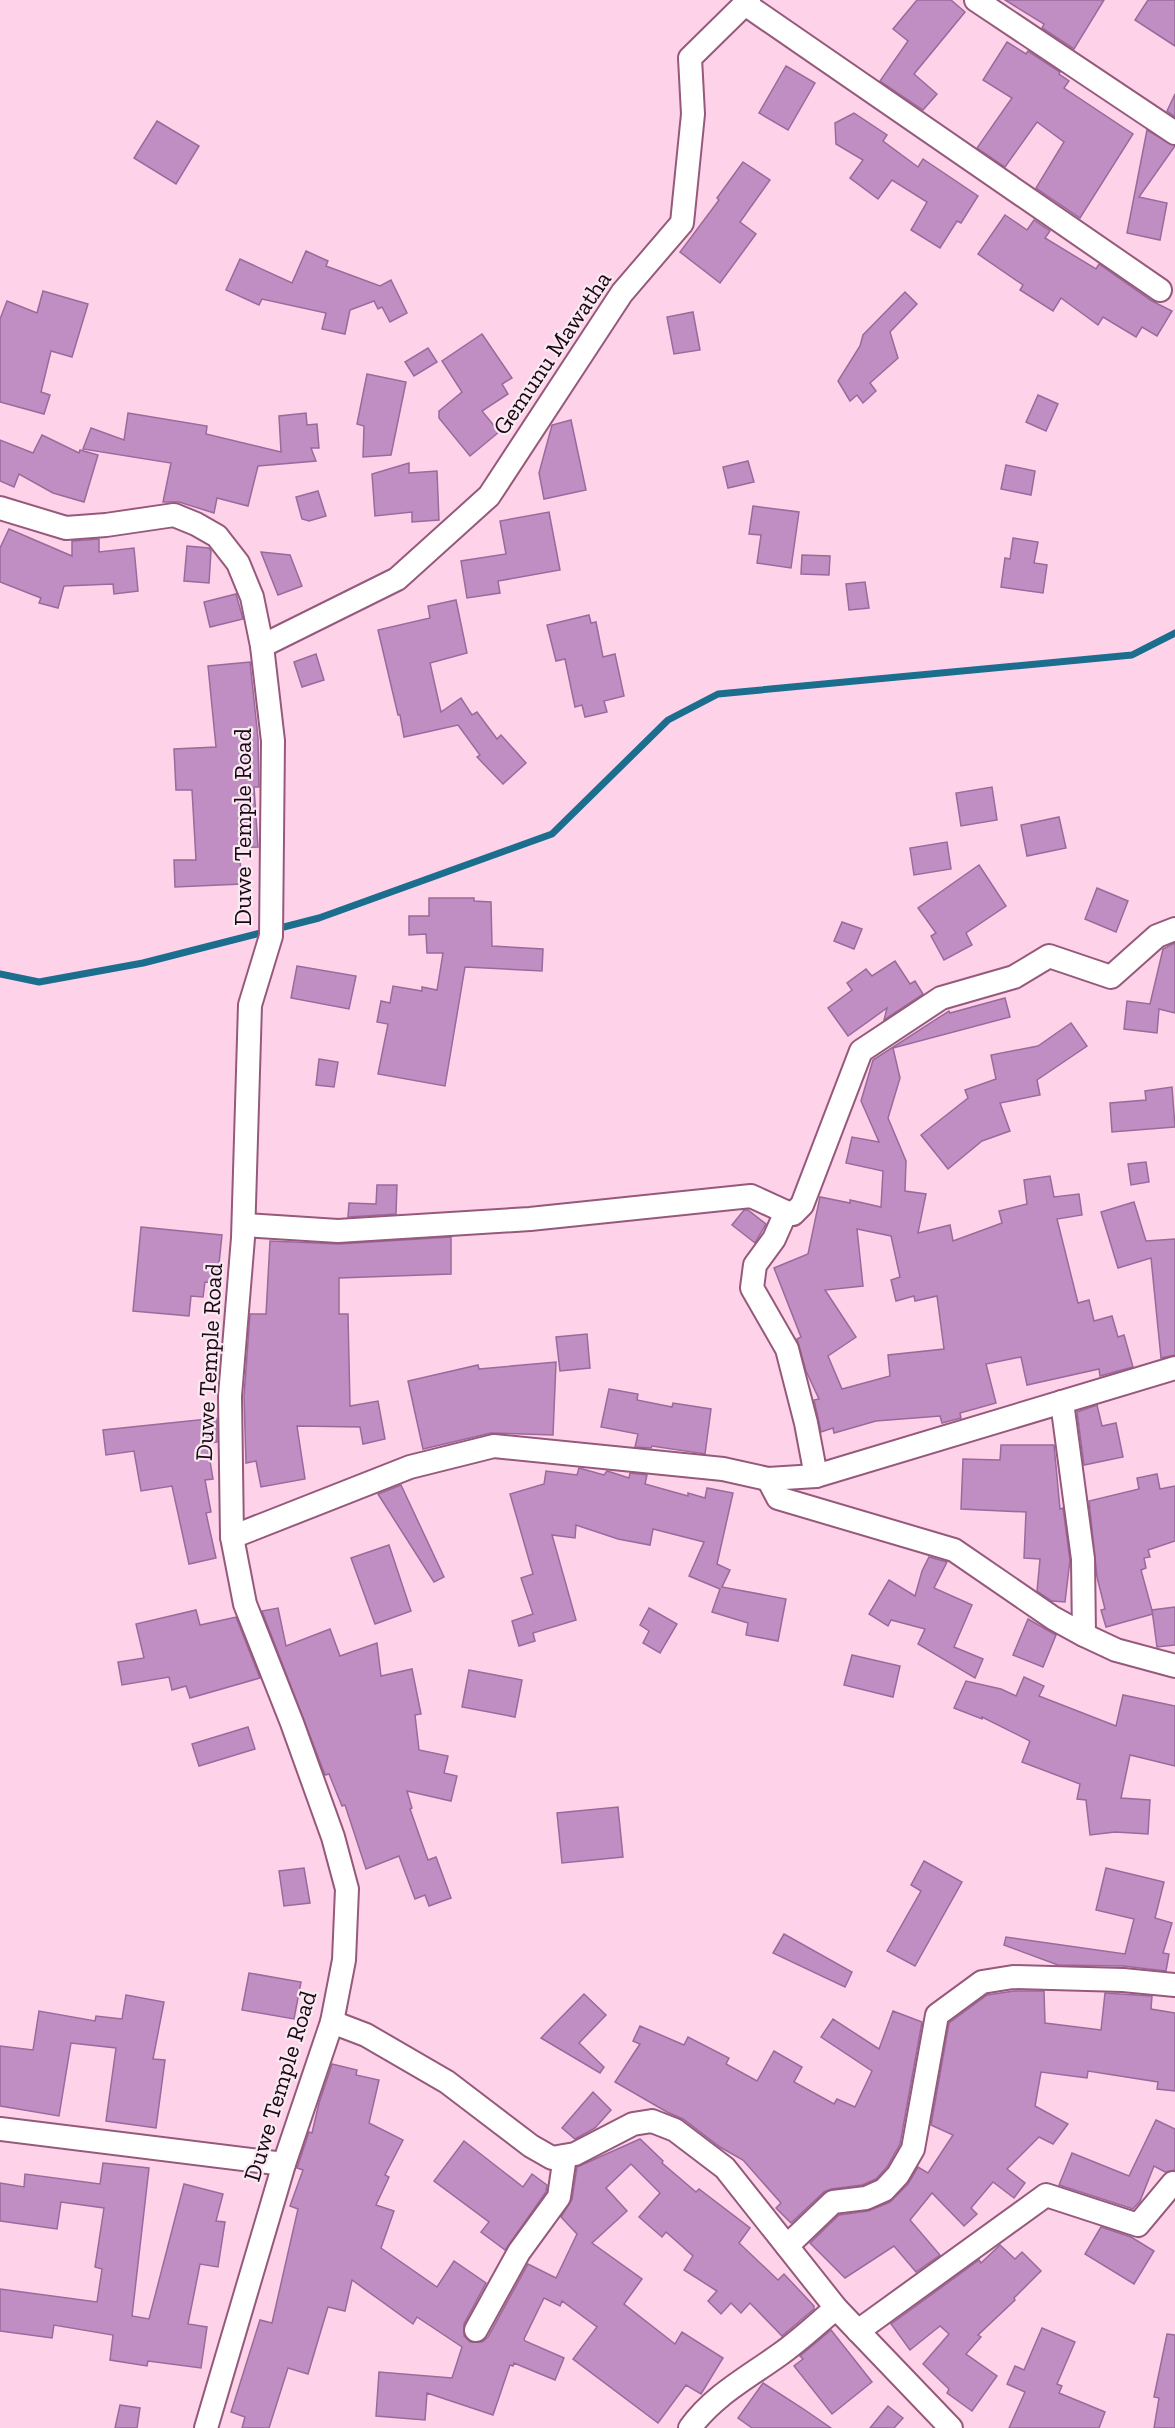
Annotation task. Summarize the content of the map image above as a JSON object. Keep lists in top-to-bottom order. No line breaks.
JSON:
{"streets":{"street":["Gemunu Mawatha","Duwe Temple Road"]},"crossings":[["Gemunu Mawatha","Duwe Temple Road"]]}
